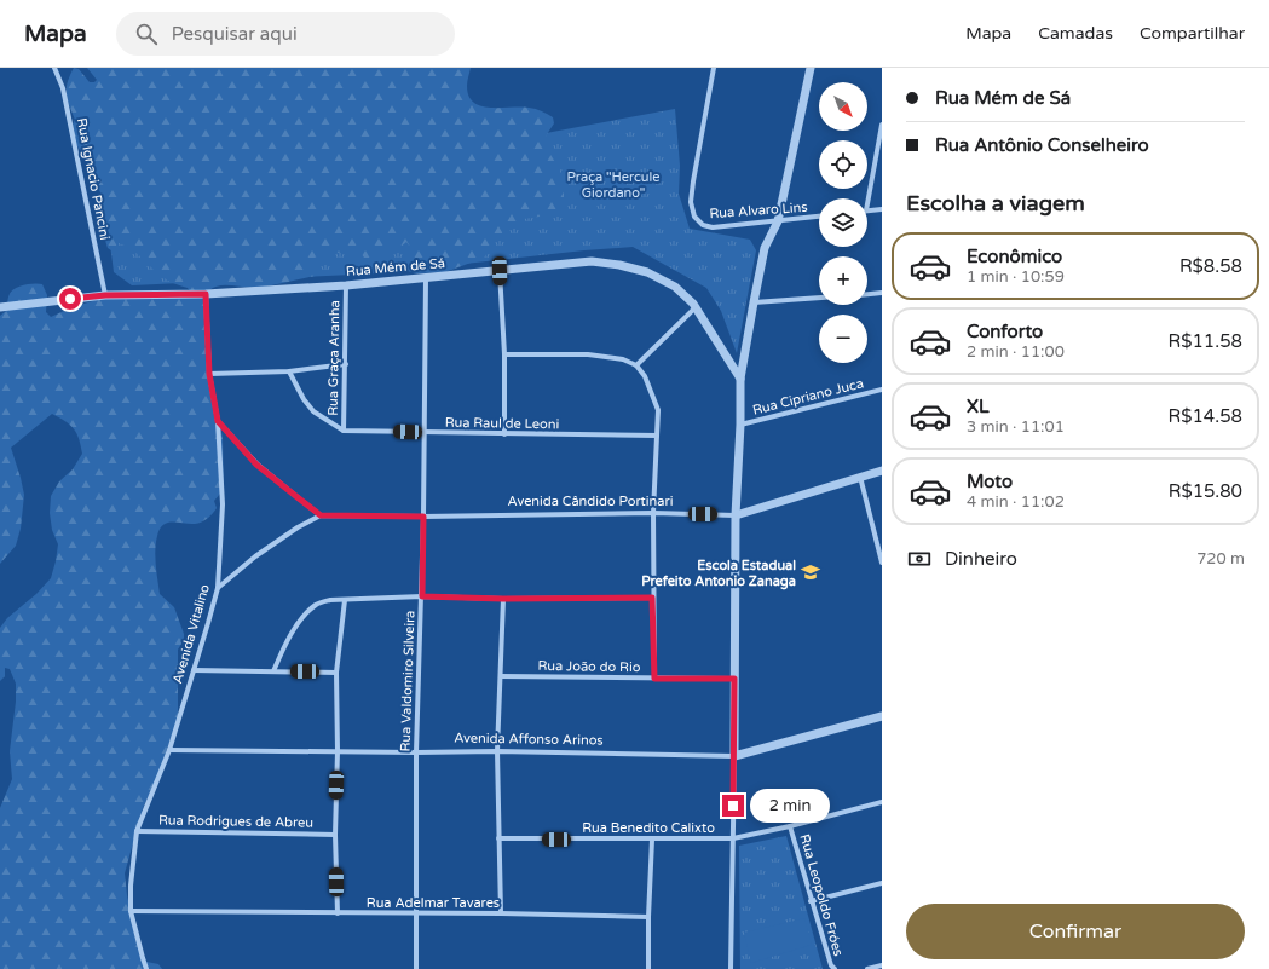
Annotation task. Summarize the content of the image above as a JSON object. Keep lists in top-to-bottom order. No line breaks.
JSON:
{"streets":{"street":["Rua Ignacio Pancini","Rua Alvaro Lins","Rua Mém de Sá","Rua Graça Aranha","Rua Cipriano Juca","Rua Raul de Leoni","Avenida Cândido Portinari","Avenida Vitalino","Rua João do Rio","Rua Valdomiro Silveira","Avenida Affonso Arinos","Rua Rodrigues de Abreu","Rua Benedito Calixto","Rua Leopoldo Fróes","Rua Adelmar Tavares"]},"crossings":[["Rua Ignacio Pancini","Rua Mém de Sá"],["Rua Mém de Sá","Rua Graça Aranha"],["Rua Mém de Sá","Avenida Vitalino"],["Rua Mém de Sá","Rua Valdomiro Silveira"],["Rua Graça Aranha","Rua Raul de Leoni"],["Rua Raul de Leoni","Rua Valdomiro Silveira"],["Avenida Cândido Portinari","Avenida Vitalino"],["Avenida Cândido Portinari","Rua Valdomiro Silveira"],["Avenida Vitalino","Avenida Affonso Arinos"],["Avenida Vitalino","Rua Rodrigues de Abreu"],["Avenida Vitalino","Rua Adelmar Tavares"],["Rua Valdomiro Silveira","Avenida Affonso Arinos"],["Rua Valdomiro Silveira","Rua Adelmar Tavares"],["Rua Benedito Calixto","Rua Leopoldo Fróes"]],"parks":["Praça \"Hercule Giordano\""],"places":{"school or university":["Escola Estadual Prefeito Antonio Zanaga"]},"north":"bottom right","page":{"header":"Mapa","search":"Pesquisar aqui","nav":["Mapa","Camadas","Compartilhar"],"banner":["Rua Mém de Sá","Rua Antônio Conselheiro"],"map_buttons":["+","−"],"heading":"Escolha a viagem","list":[{"name":"Econômico","note":"1 min · 10:59","value":"R$8.58"},{"name":"Conforto","note":"2 min · 11:00","value":"R$11.58"},{"name":"XL","note":"3 min · 11:01","value":"R$14.58"},{"name":"Moto","note":"4 min · 11:02","value":"R$15.80"}],"pay":["Dinheiro","720 m"],"bubble":"2 min","buttons":"Confirmar"}}
